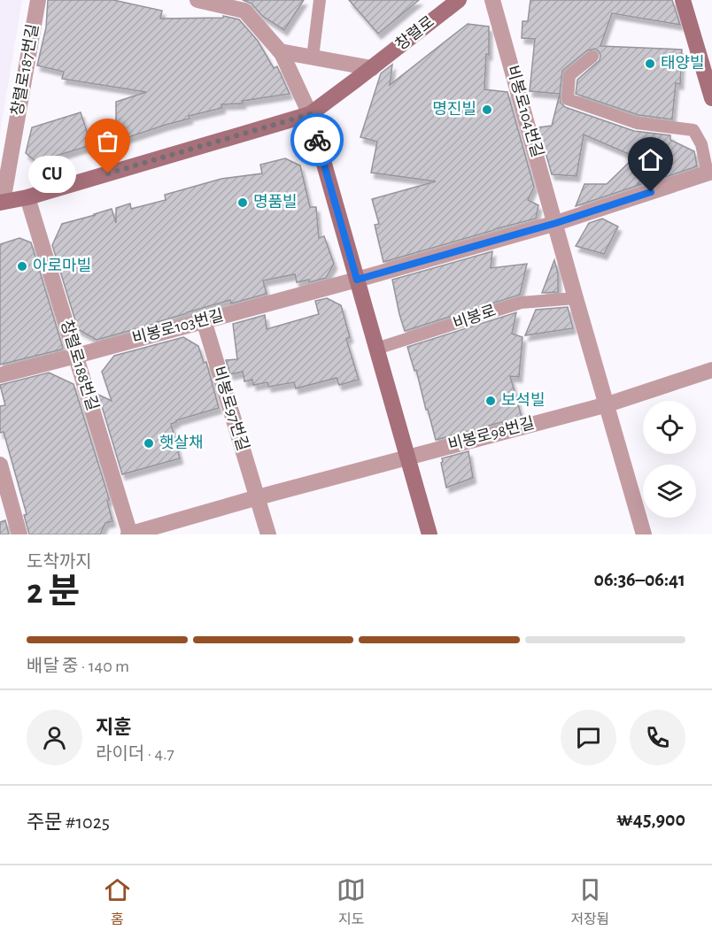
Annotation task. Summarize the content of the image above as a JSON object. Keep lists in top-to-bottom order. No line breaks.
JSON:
{"streets":{"street":["창렬로","창렬로187번길","비봉로104번길","비봉로103번길","창렬로188번길","비봉로97번길","비봉로98번길"],"lane":["비봉로"]},"crossings":[["창렬로","창렬로187번길"],["창렬로","창렬로188번길"],["비봉로103번길","창렬로188번길"],["비봉로103번길","비봉로97번길"]],"places":["태양빌","명진빌","CU","명품빌","아로마빌","보석빌","햇살채"],"page":{"bubble":"CU","heading":["2 분","도착까지","06:36–06:41"],"panel":["지훈","라이더 · 4.7","주문 #1025","₩45,900"],"bar":"배달 중 · 140 m","tabs":["홈","지도","저장됨"]}}
